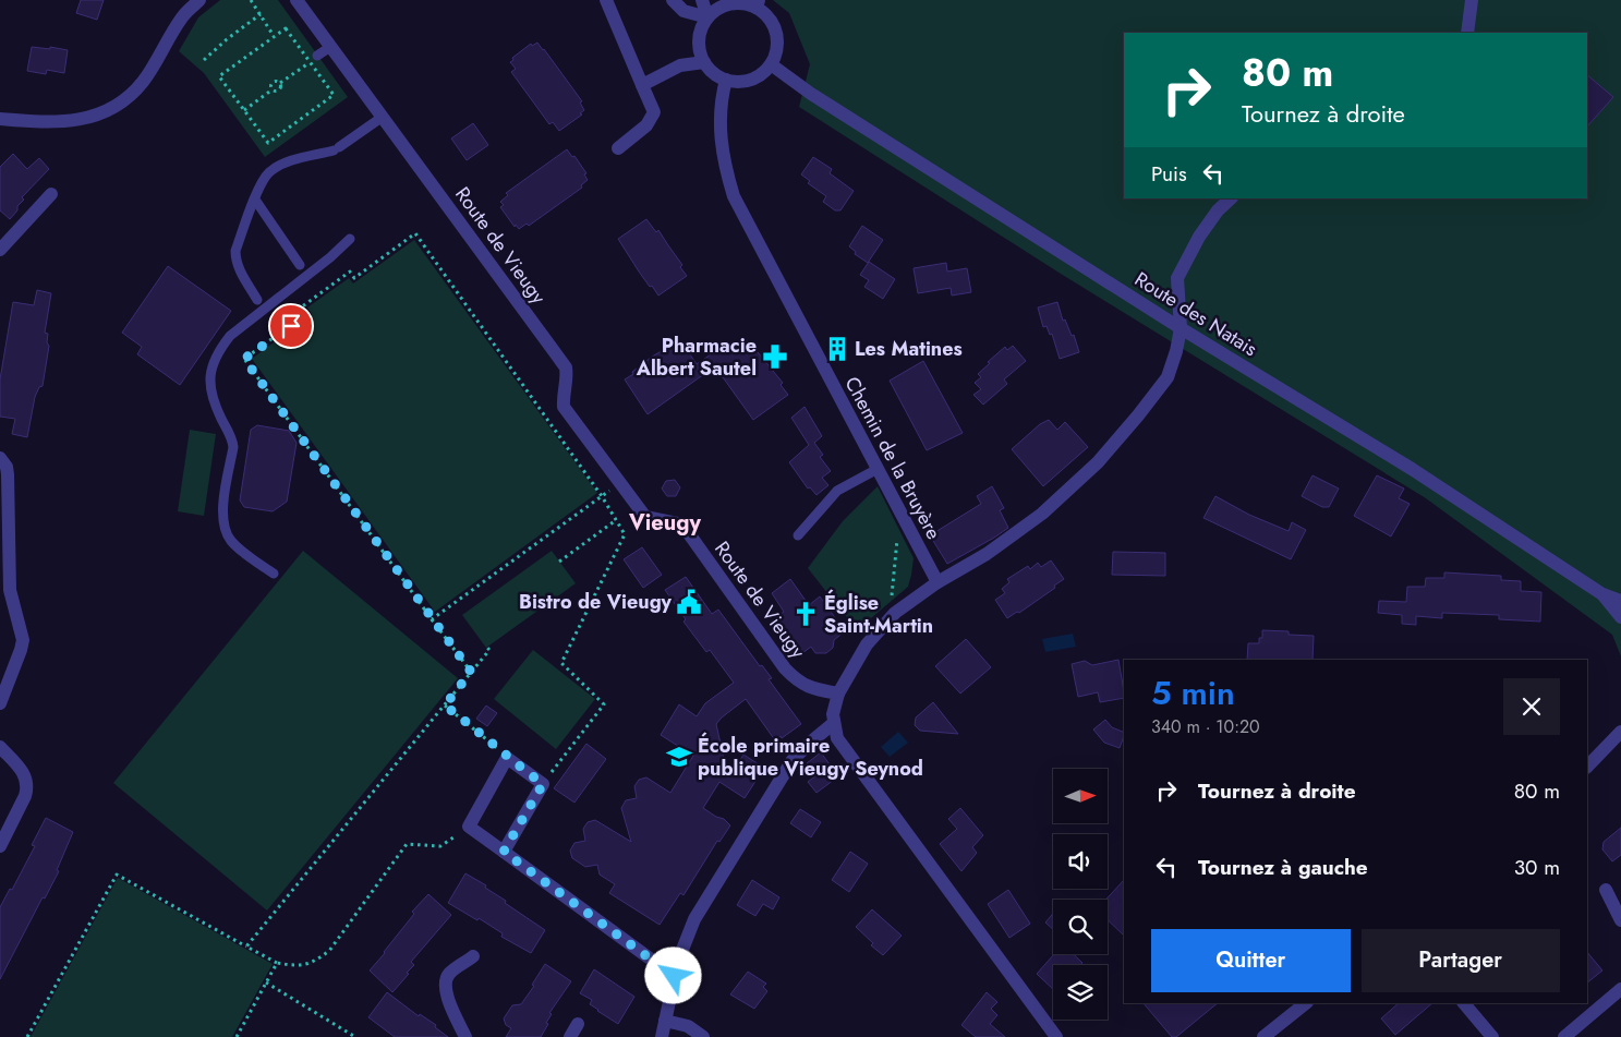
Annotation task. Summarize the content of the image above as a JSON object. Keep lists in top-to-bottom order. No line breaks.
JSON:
{"streets":{"street":["Route de Vieugy","Route des Natais","Chemin de la Bruyère"]},"crossings":[["Route des Natais","Chemin de la Bruyère"]],"districts":["Vieugy"],"places":{"building":["Les Matines"],"pharmacy":["Pharmacie Albert Sautel"],"public building":["Bistro de Vieugy"],"church":["Église Saint-Martin"],"school or university":["École primaire publique Vieugy Seynod"]},"north":"right","page":{"turn":["80 m","Tournez à droite"],"then":"Puis","heading":["5 min","340 m · 10:20"],"list":[{"name":"Tournez à droite","value":"80 m"},{"name":"Tournez à gauche","value":"30 m"}],"buttons":["Quitter","Partager"]}}
